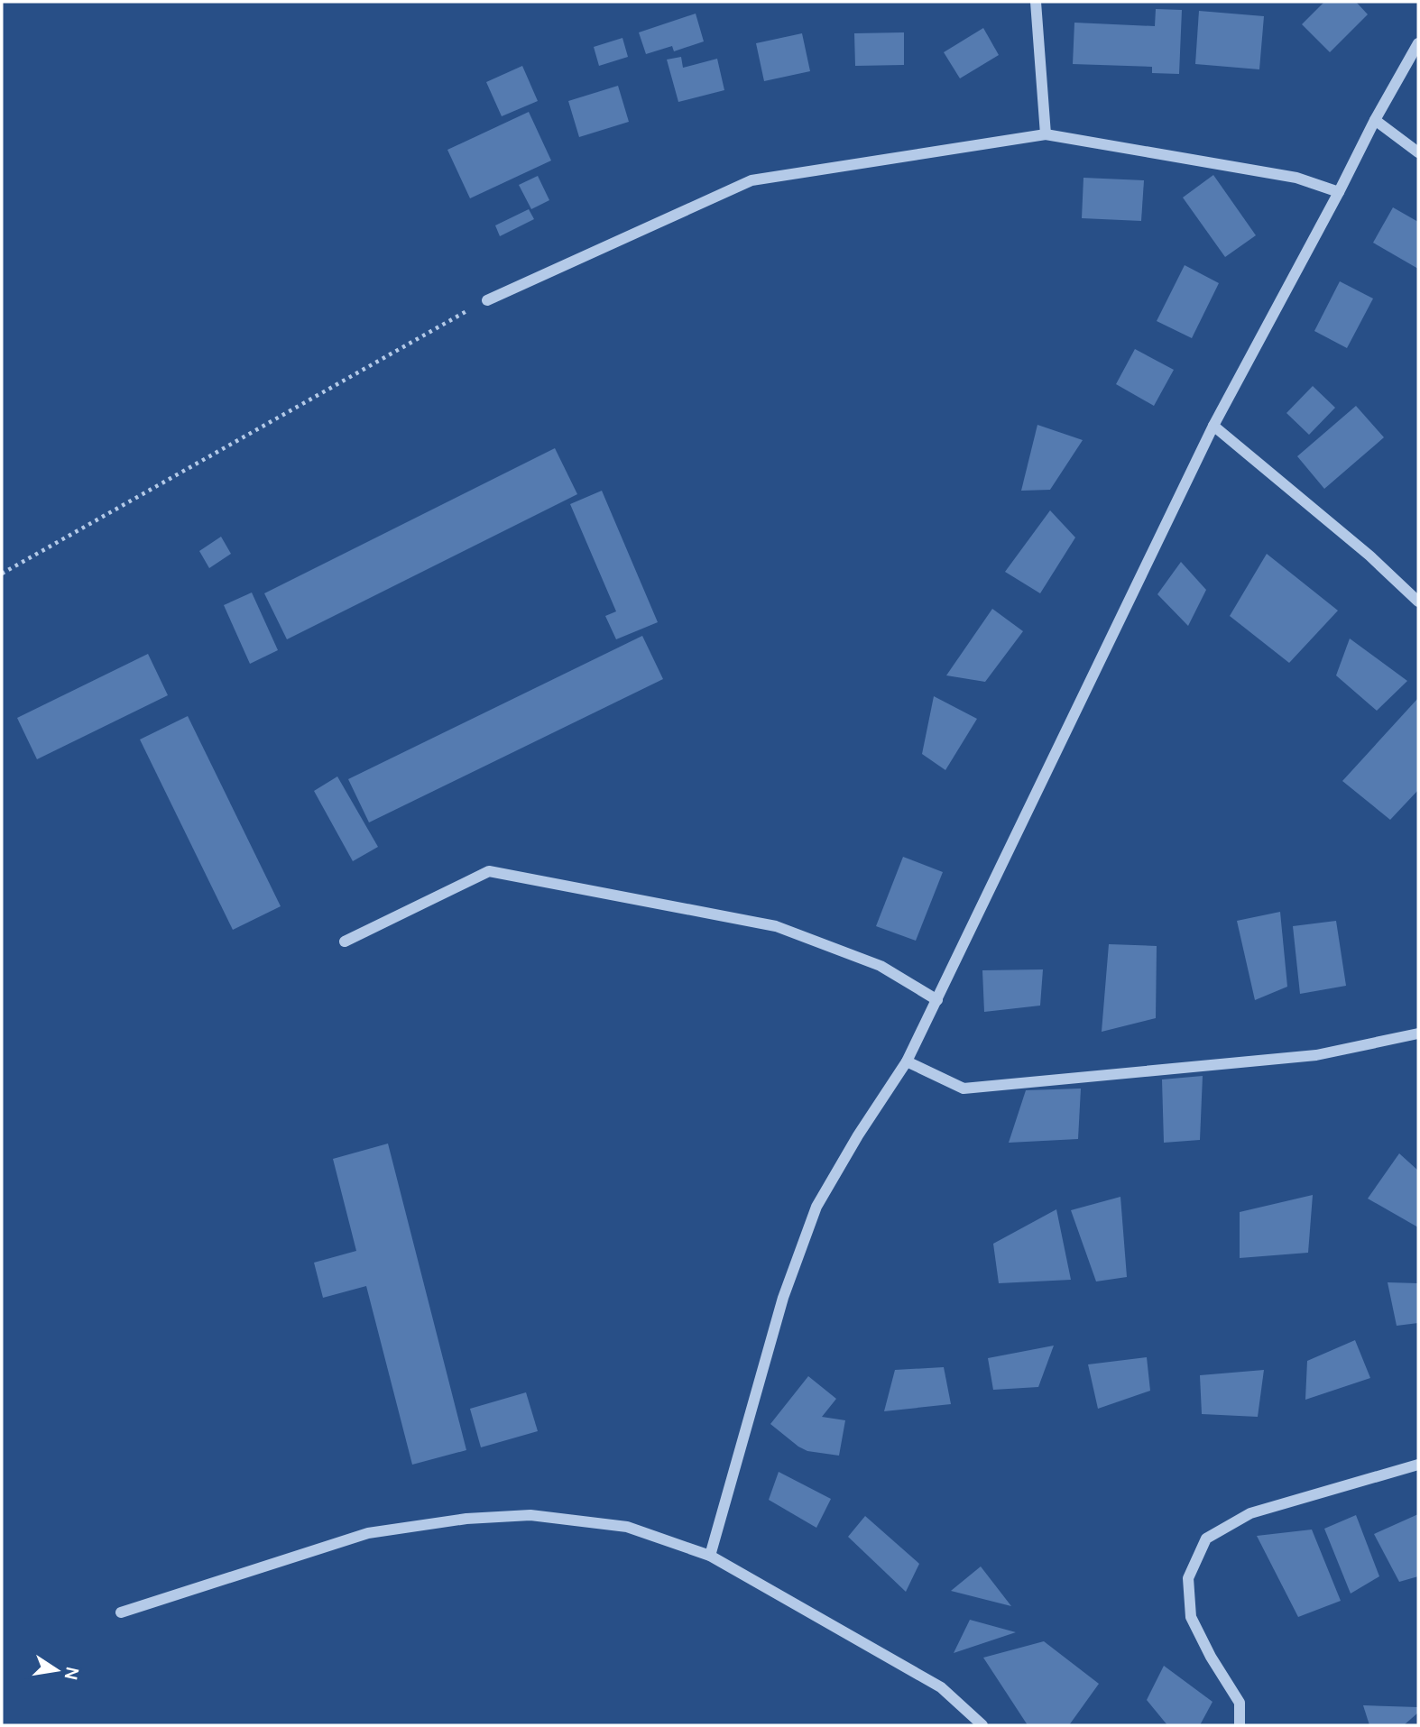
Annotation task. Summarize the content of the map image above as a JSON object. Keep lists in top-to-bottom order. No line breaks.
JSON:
{"north":"right"}
